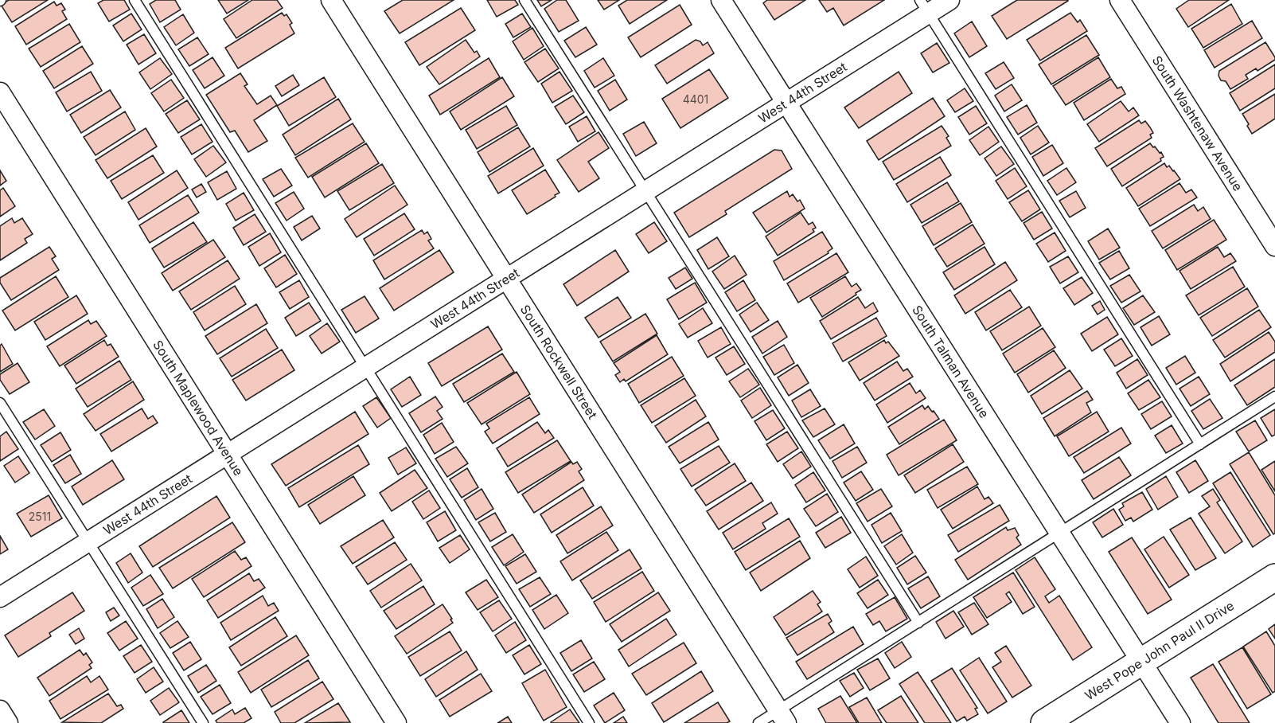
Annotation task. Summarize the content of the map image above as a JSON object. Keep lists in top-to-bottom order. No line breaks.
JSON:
{"streets":{"street":["West 44th Street","South Washtenaw Avenue","South Rockwell Street","South Talman Avenue","South Maplewood Avenue","West Pope John Paul II Drive"]},"crossings":[["West 44th Street","South Rockwell Street"],["West 44th Street","South Talman Avenue"],["West 44th Street","South Maplewood Avenue"],["South Talman Avenue","West Pope John Paul II Drive"]],"house_numbers":["4401","2511"]}
